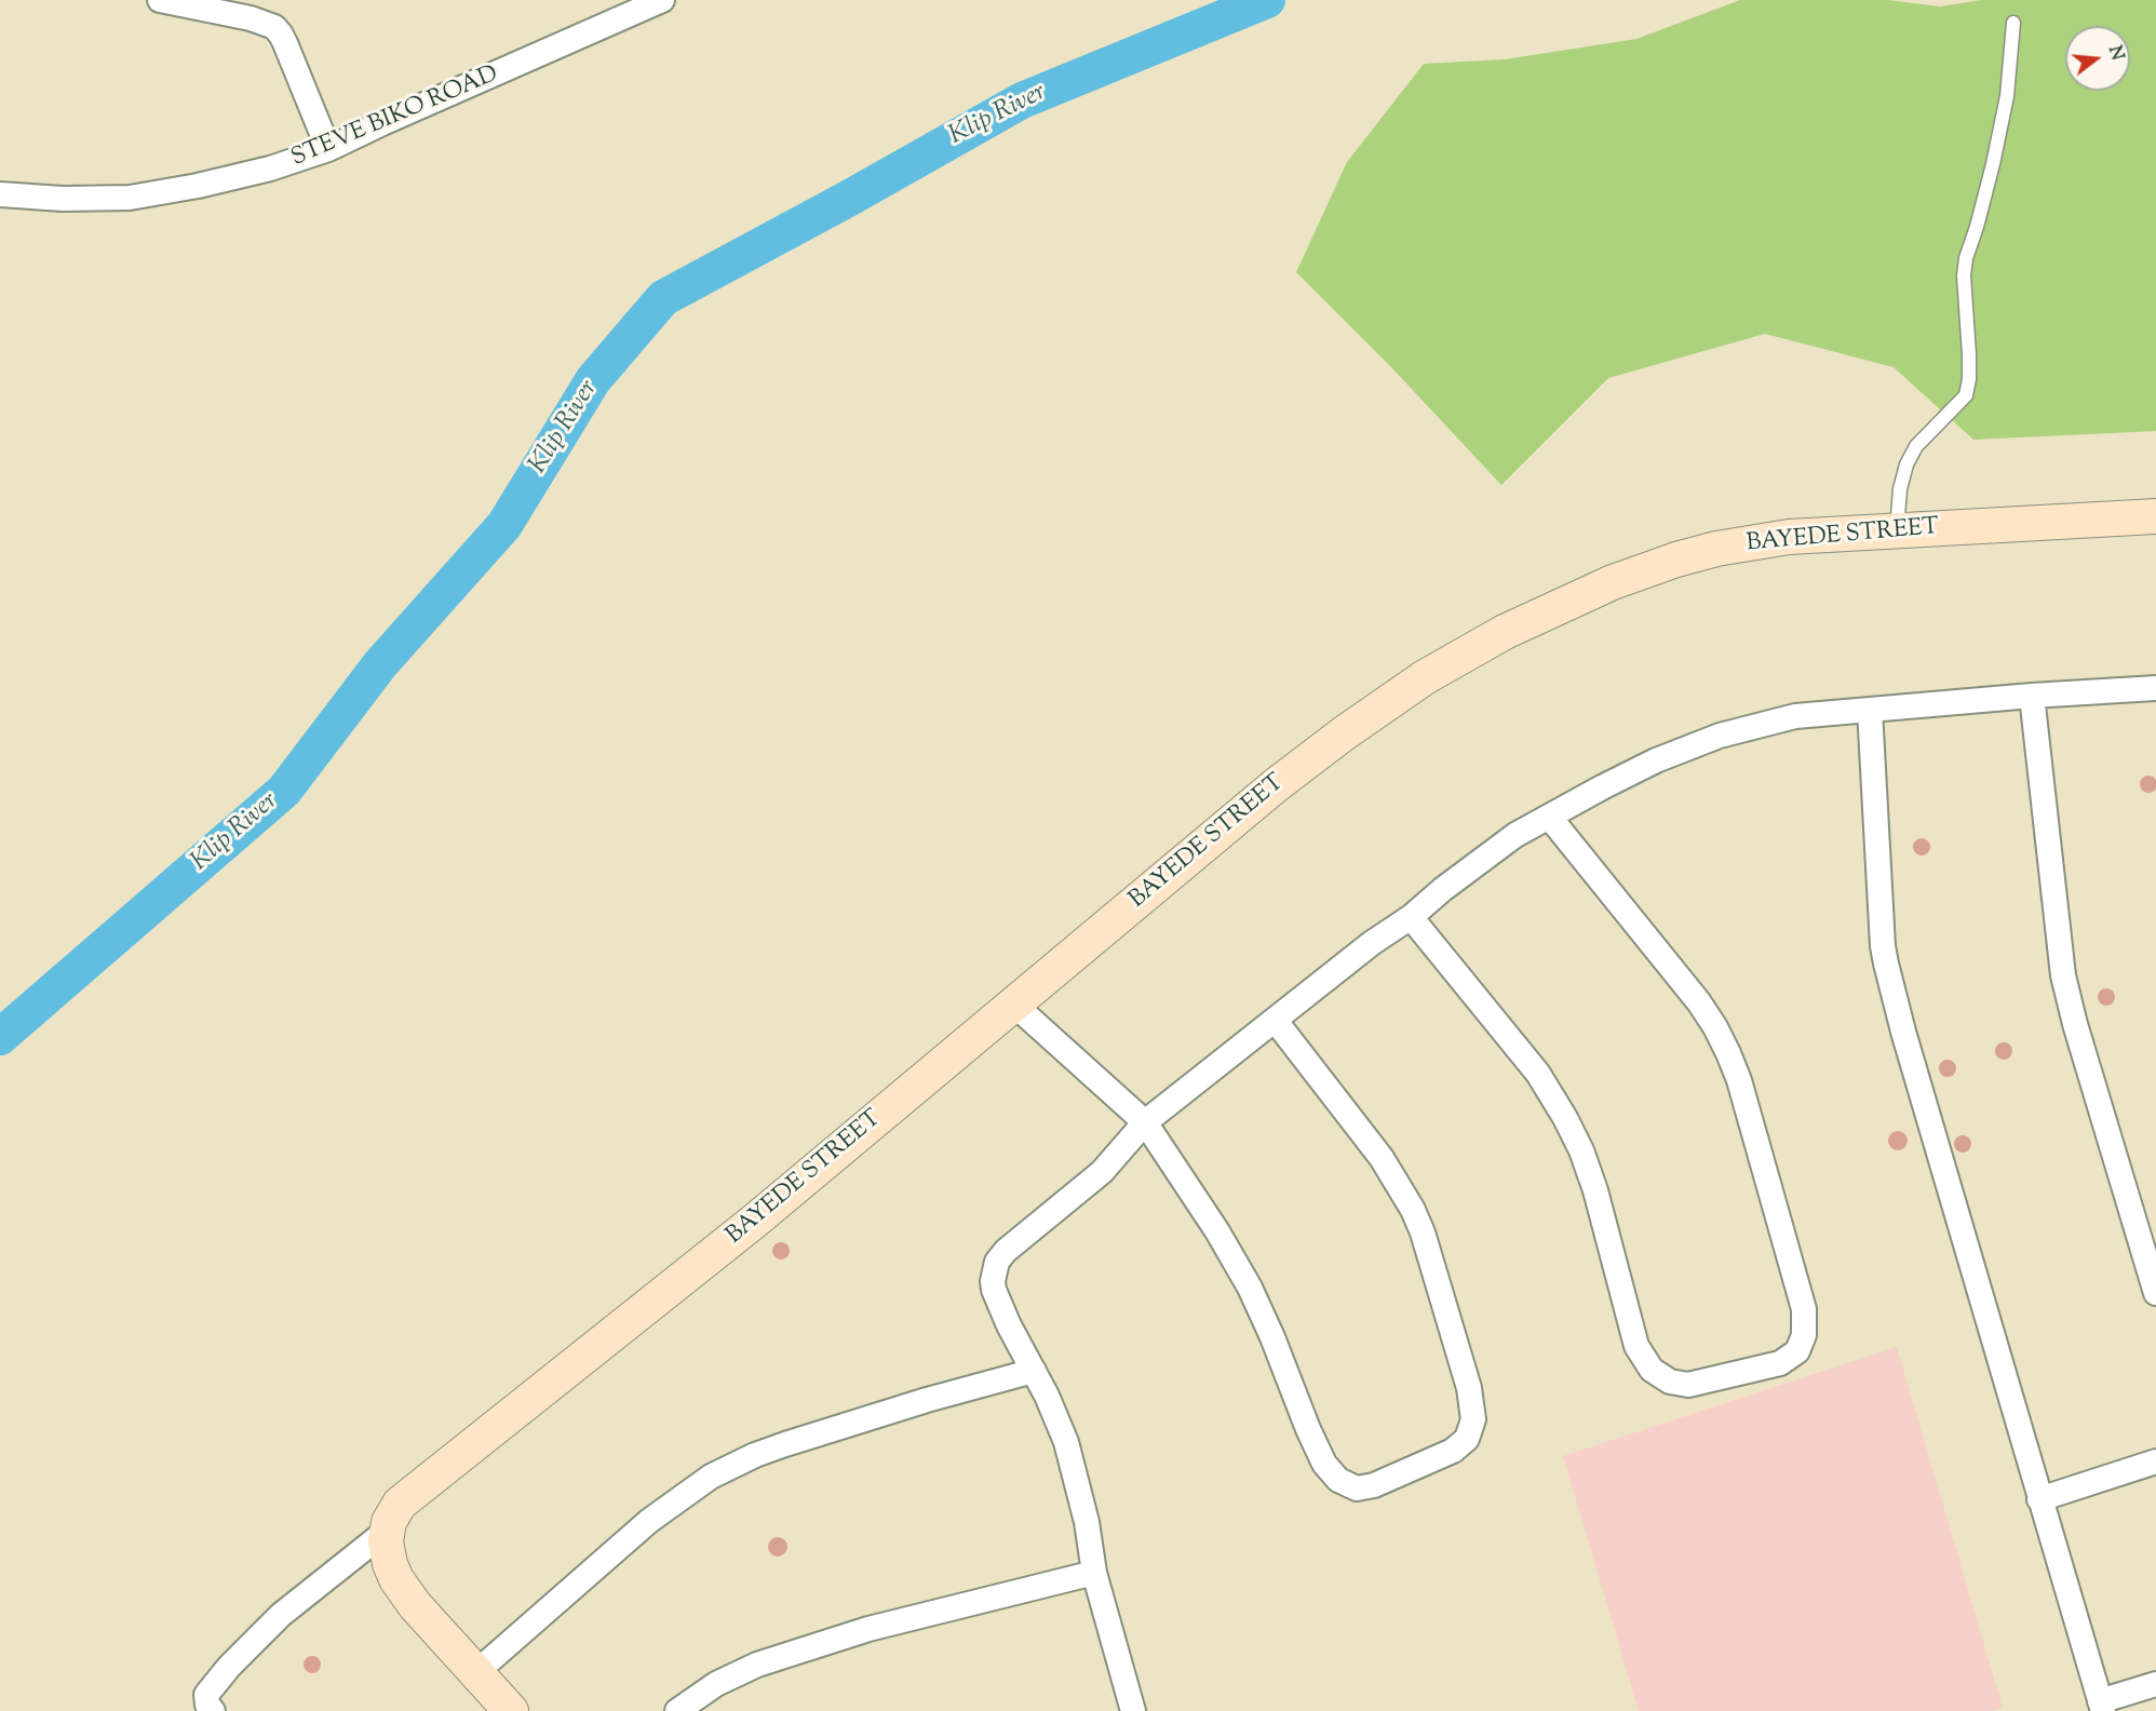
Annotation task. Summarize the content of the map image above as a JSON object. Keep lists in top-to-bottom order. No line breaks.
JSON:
{"streets":{"street":["STEVE BIKO ROAD","BAYEDE STREET"]},"water":["Klip River"],"north":"right"}
